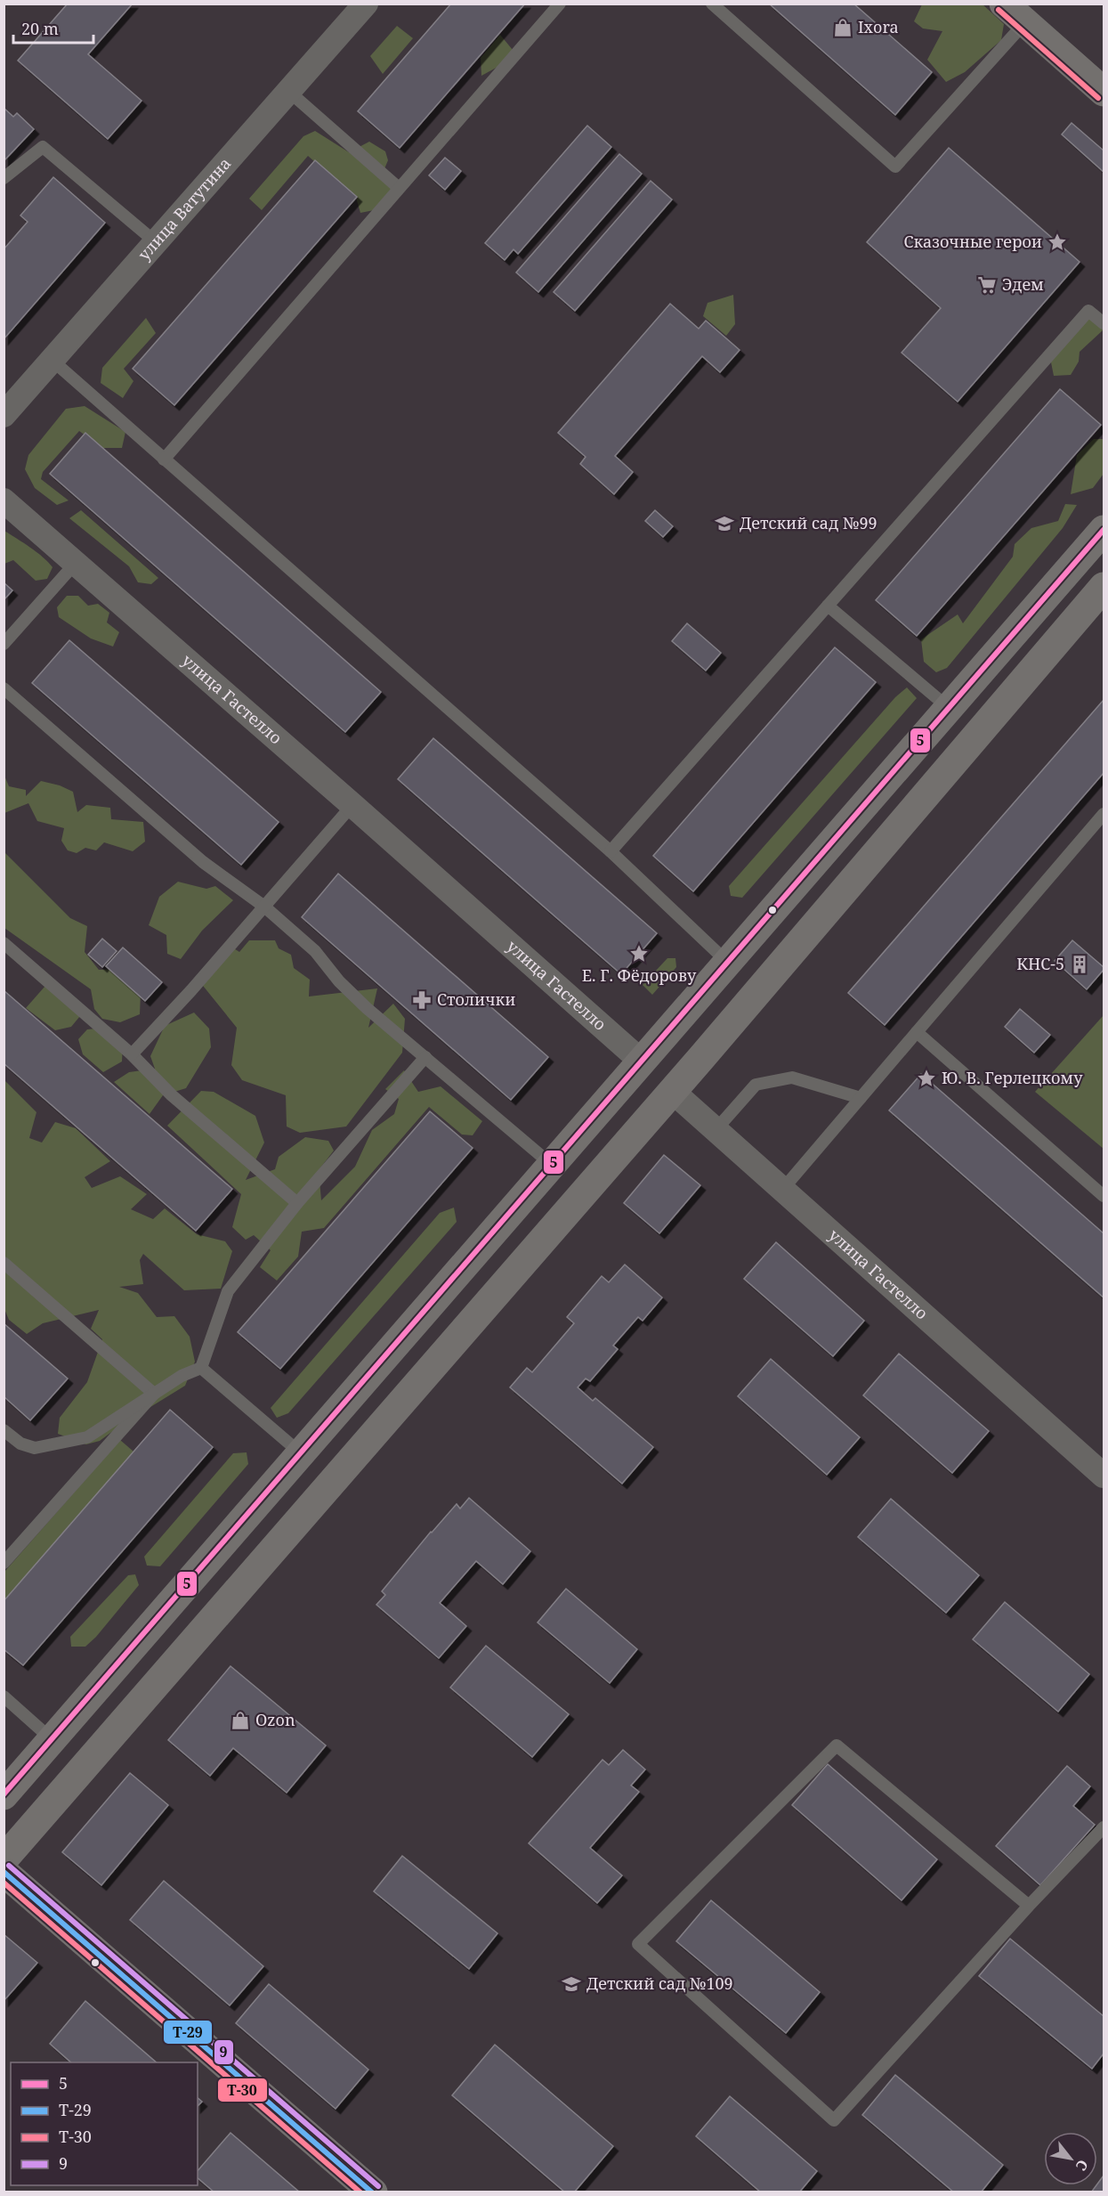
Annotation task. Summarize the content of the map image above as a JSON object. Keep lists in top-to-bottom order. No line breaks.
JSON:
{"streets":{"street":["улица Ватутина","улица Гастелло"]},"places":{"shop":["Ixora","Ozon"],"place":["Сказочные герои","Е. Г. Фёдорову","Ю. В. Герлецкому"],"supermarket":["Эдем"],"school or university":["Детский сад №99","Детский сад №109"],"building":["КНС-5"],"pharmacy":["Столички"]},"lines":["transit line Т-30","transit line 5","transit line 9","transit line Т-29"],"legend":["5","Т-29","Т-30","9"],"scale_bar":"20 m","north":"bottom right"}
